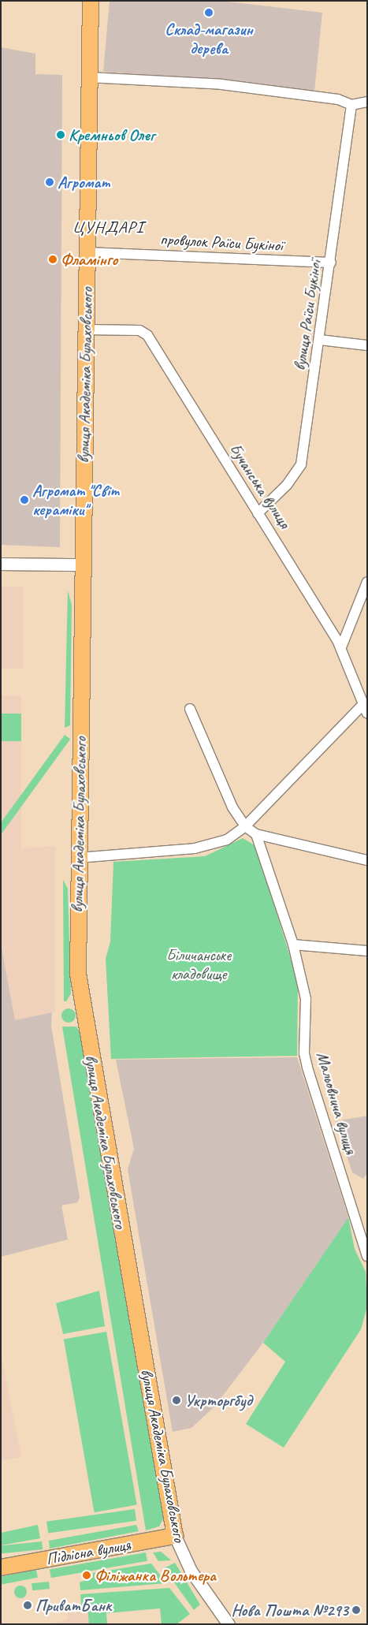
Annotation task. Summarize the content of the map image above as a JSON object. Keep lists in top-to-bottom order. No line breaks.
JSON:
{"streets":{"main road":["вулиця Академіка Булаховського","Підлісна вулиця"],"street":["провулок Раїси Букіної","вулиця Раїси Букіної","Бучанська вулиця","Мальовнича вулиця"]},"crossings":[["провулок Раїси Букіної","вулиця Раїси Букіної"],["провулок Раїси Букіної","вулиця Академіка Булаховського"],["вулиця Раїси Букіної","Бучанська вулиця"],["вулиця Академіка Булаховського","Бучанська вулиця"],["вулиця Академіка Булаховського","Підлісна вулиця"]],"districts":["ЦУНДАРІ"],"parks":["Біличанське кладовище"],"places":["Склад-магазин дерева","Кремньов Олег","Агромат","Фламінго","Агромат \"Світ кераміки\"","Укрторгбуд","Філіжанка Вольтера","ПриватБанк","Нова Пошта №293"]}
